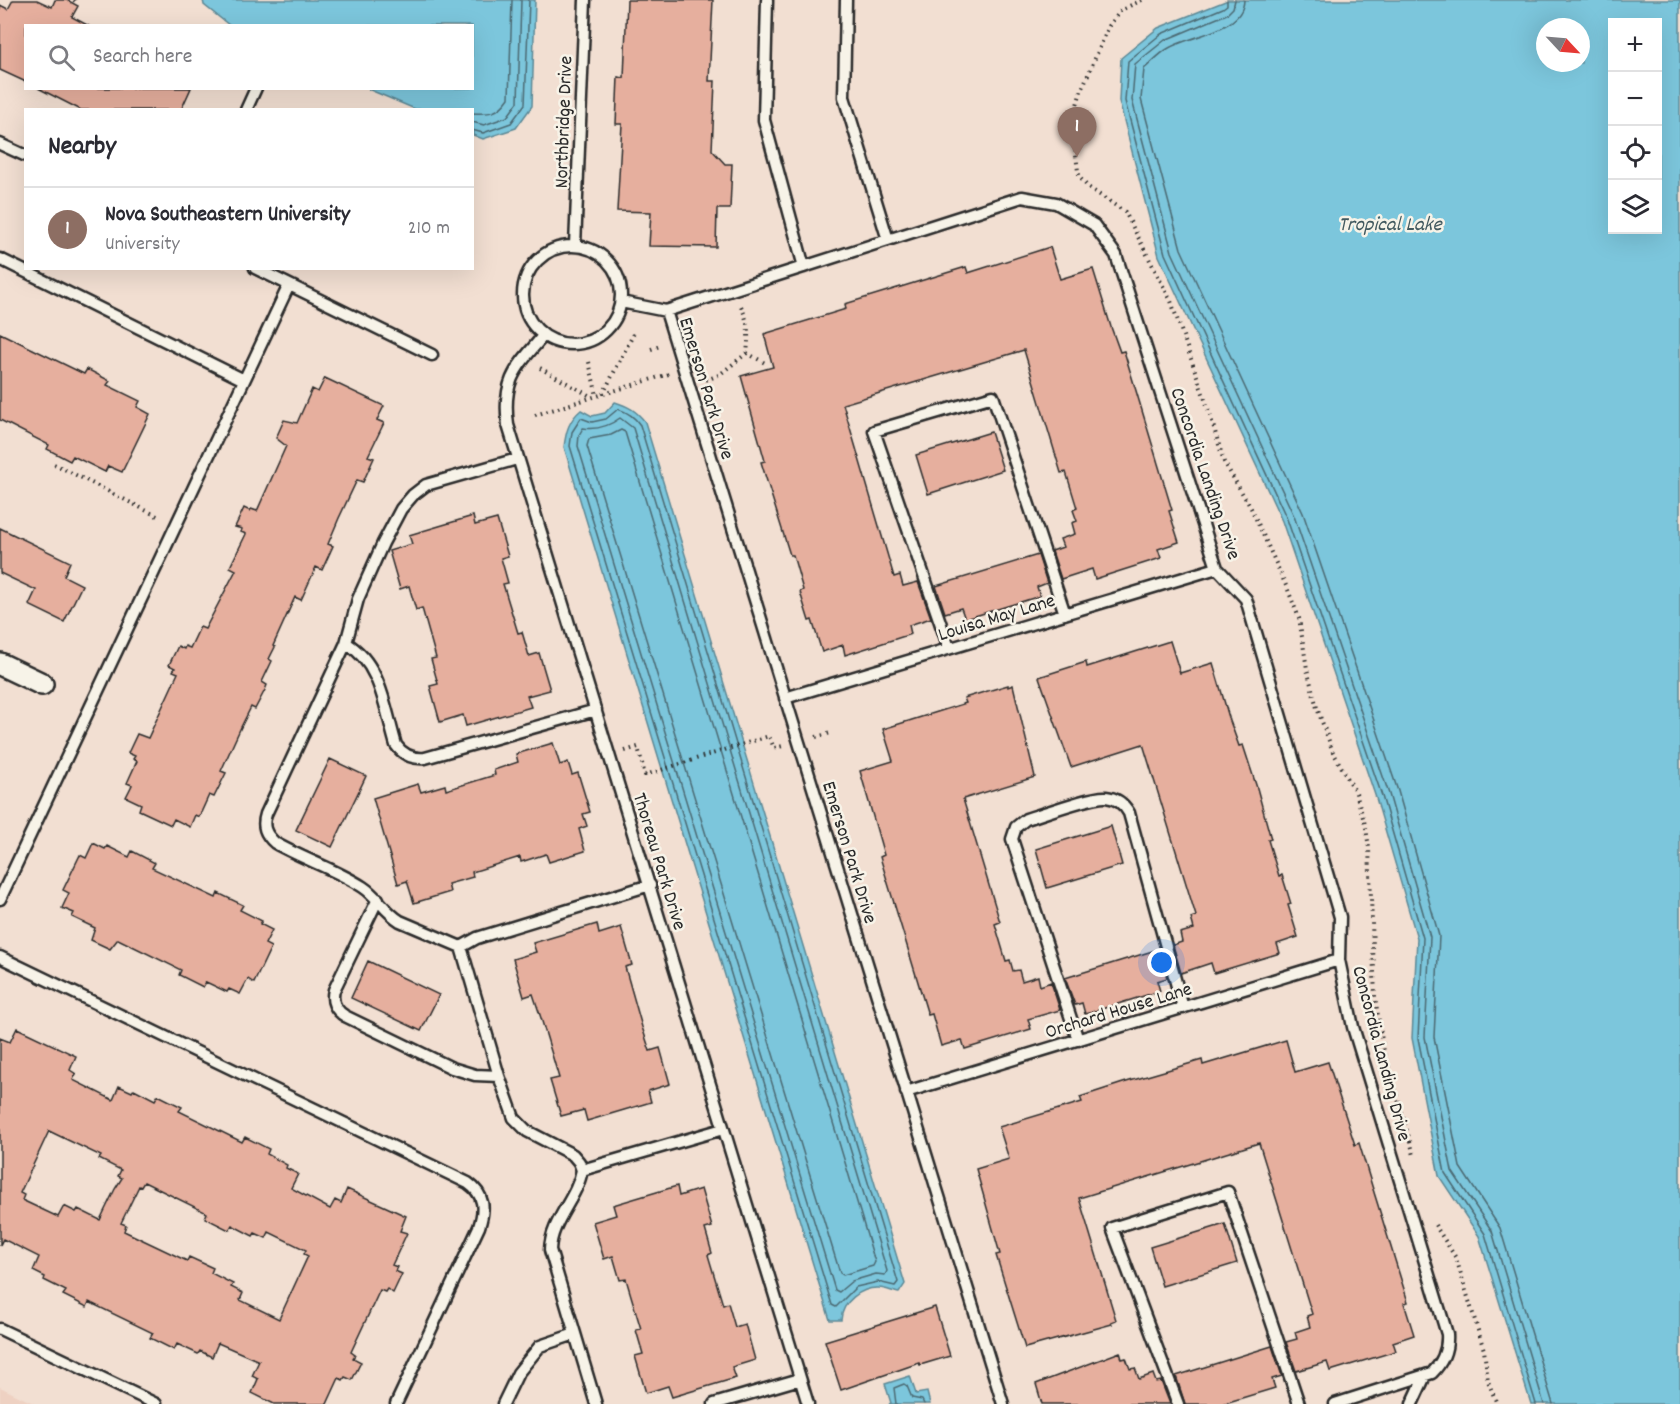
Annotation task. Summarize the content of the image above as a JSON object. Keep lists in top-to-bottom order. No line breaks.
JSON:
{"streets":{"lane":["Northbridge Drive","Emerson Park Drive","Concordia Landing Drive","Louisa May Lane","Thoreau Park Drive","Orchard House Lane"]},"crossings":[["Northbridge Drive","Concordia Landing Drive"],["Northbridge Drive","Thoreau Park Drive"],["Emerson Park Drive","Concordia Landing Drive"],["Emerson Park Drive","Louisa May Lane"],["Emerson Park Drive","Orchard House Lane"],["Concordia Landing Drive","Louisa May Lane"],["Concordia Landing Drive","Thoreau Park Drive"],["Concordia Landing Drive","Orchard House Lane"]],"water":["Tropical Lake"],"north":"bottom right","page":{"map_buttons":["+","−"],"search":"Search here","pins":"1","heading":"Nearby","list":[{"mark":"1","name":"Nova Southeastern University","note":"University","value":"210 m"}]}}
